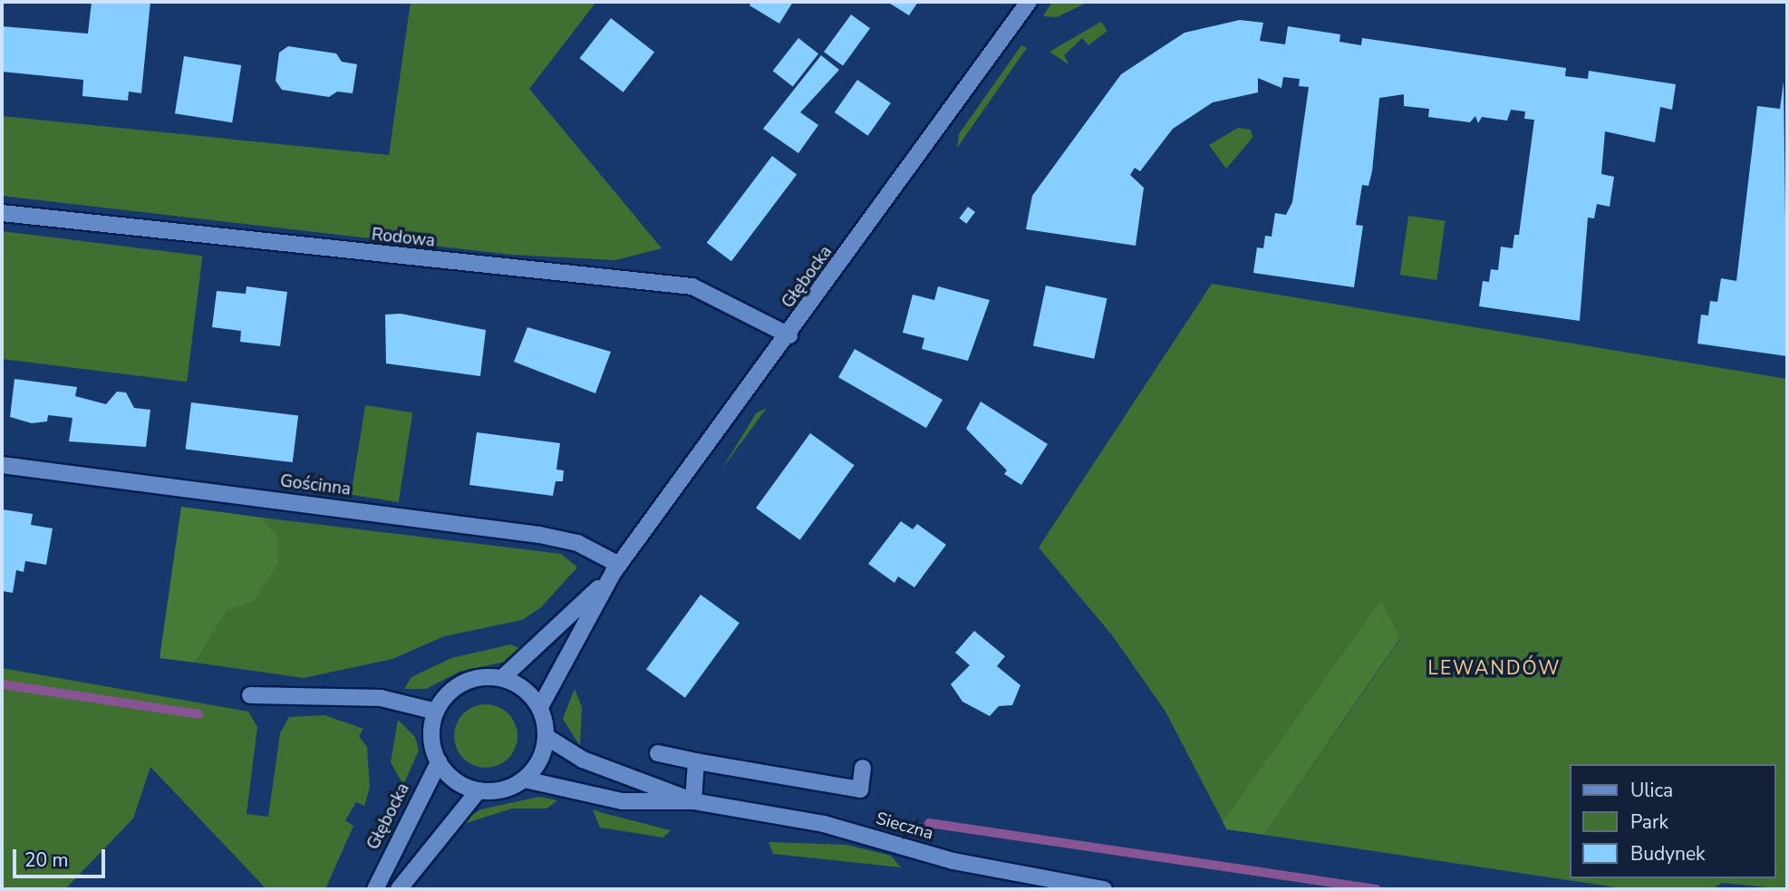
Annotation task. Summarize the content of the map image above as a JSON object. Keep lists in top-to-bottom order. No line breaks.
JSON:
{"streets":{"street":["Rodowa","Głębocka","Gościnna","Sieczna"]},"crossings":[["Rodowa","Głębocka"],["Głębocka","Gościnna"],["Głębocka","Sieczna"]],"districts":["LEWANDÓW"],"legend":["Ulica","Park","Budynek"],"scale_bar":"20 m"}
